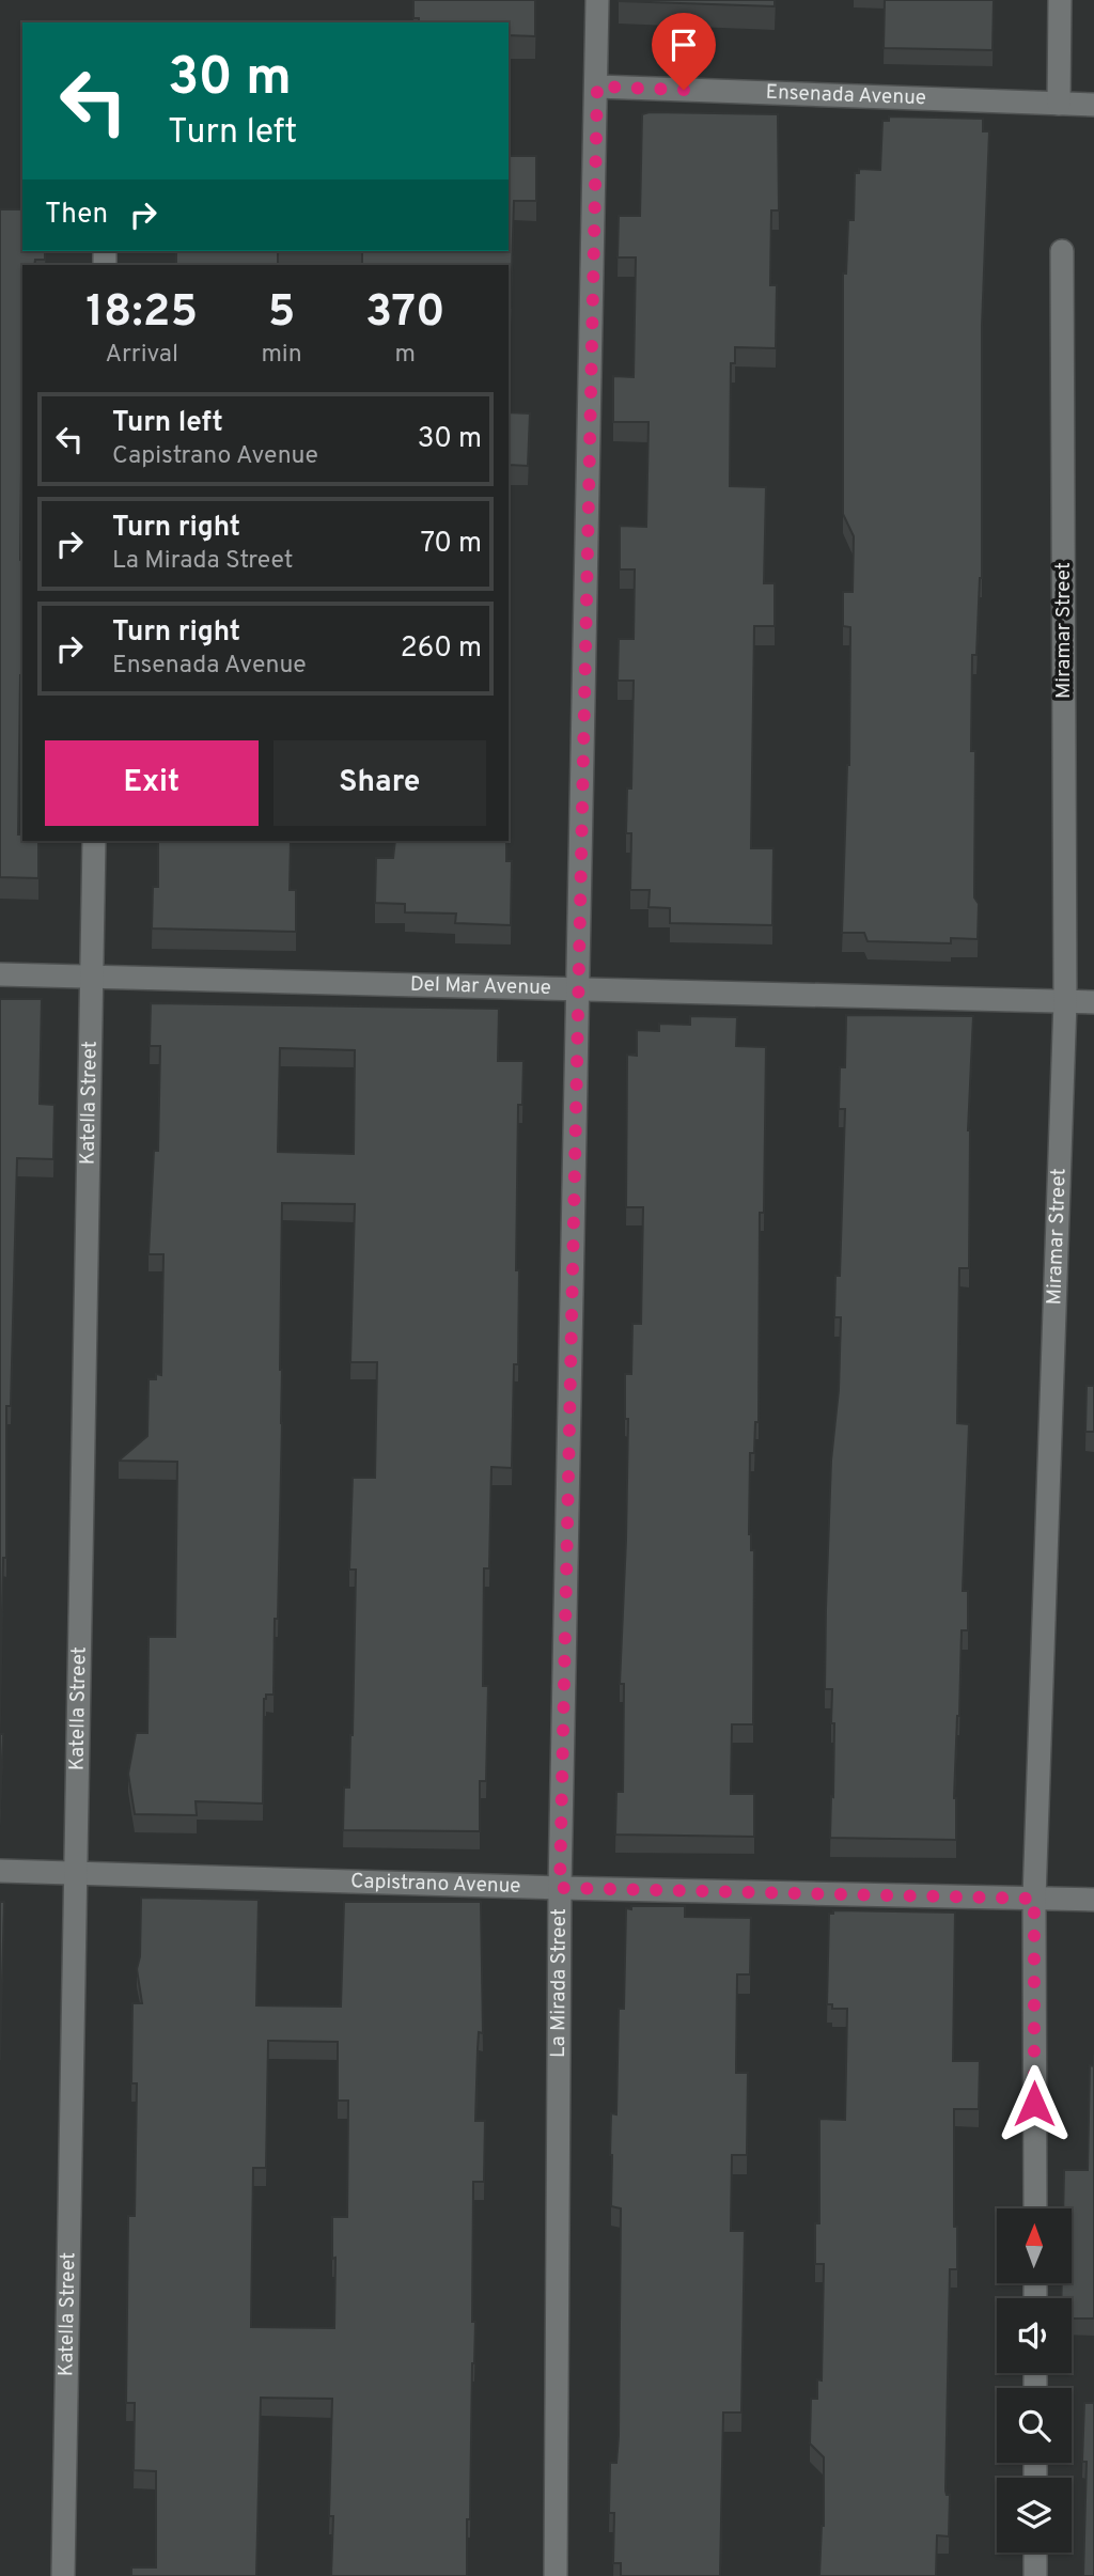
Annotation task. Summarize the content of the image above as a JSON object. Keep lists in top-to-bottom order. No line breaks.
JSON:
{"streets":{"street":["Ensenada Avenue","Miramar Street","Del Mar Avenue","Katella Street","Capistrano Avenue","La Mirada Street"]},"crossings":[["Ensenada Avenue","La Mirada Street"],["Miramar Street","Del Mar Avenue"],["Miramar Street","Capistrano Avenue"],["Del Mar Avenue","Katella Street"],["Del Mar Avenue","La Mirada Street"],["Katella Street","Capistrano Avenue"],["Capistrano Avenue","La Mirada Street"]],"north":"top","page":{"turn":["30 m","Turn left"],"then":"Then","eta":["18:25","Arrival","5","min","370","m"],"list":[{"name":"Turn left","note":"Capistrano Avenue","value":"30 m"},{"name":"Turn right","note":"La Mirada Street","value":"70 m"},{"name":"Turn right","note":"Ensenada Avenue","value":"260 m"}],"buttons":["Exit","Share"]}}
